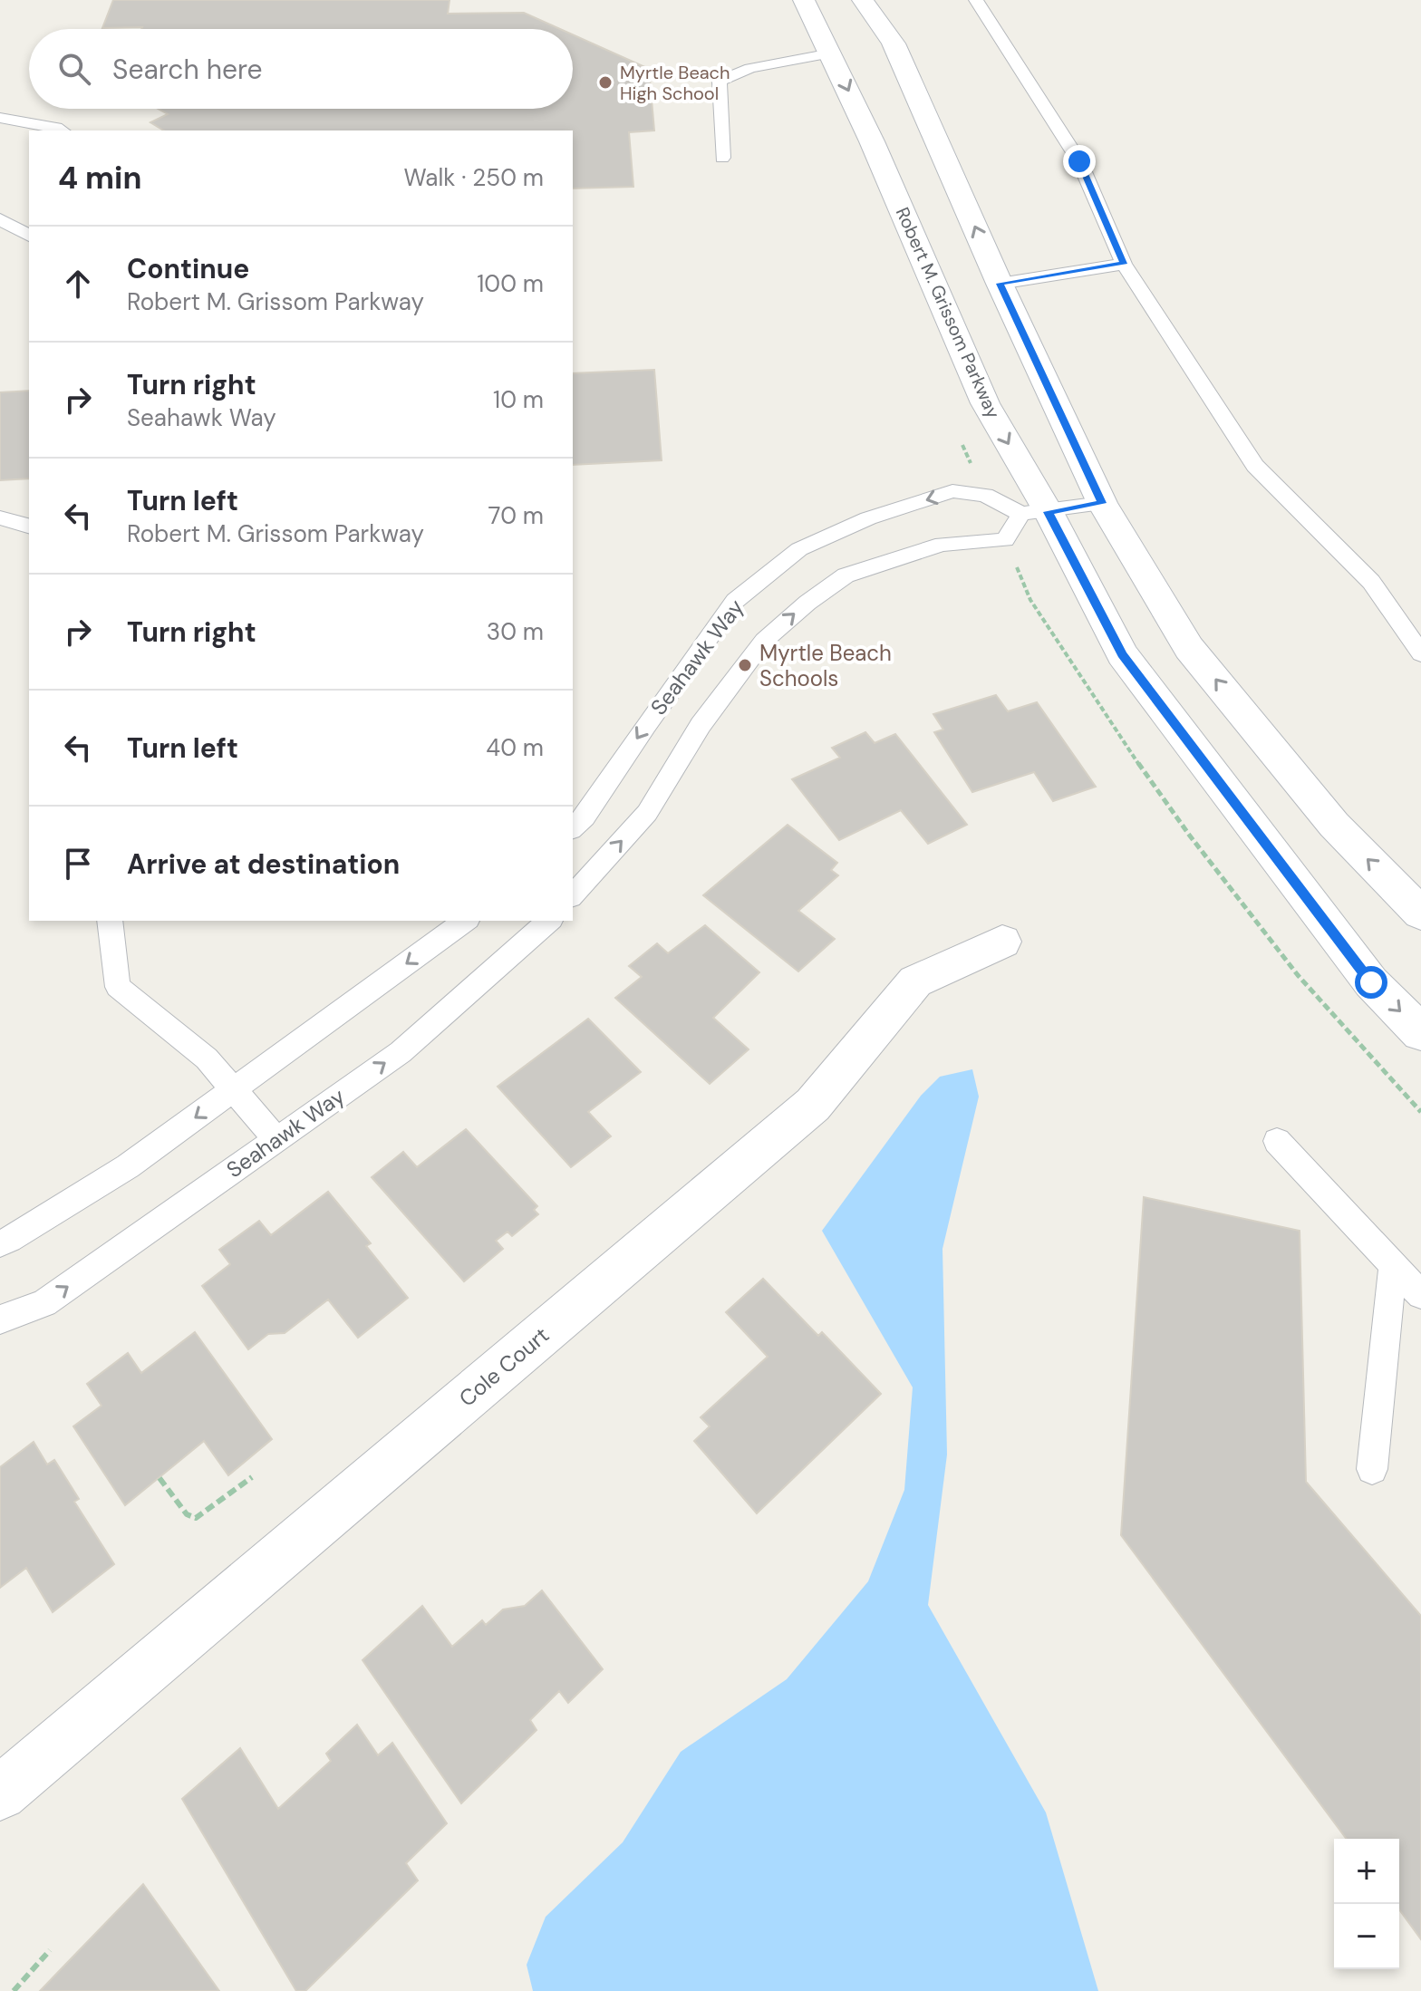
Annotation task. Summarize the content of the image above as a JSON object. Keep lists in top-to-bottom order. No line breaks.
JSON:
{"streets":{"main road":["Robert M. Grissom Parkway","Cole Court"],"lane":["Seahawk Way"]},"crossings":[["Robert M. Grissom Parkway","Seahawk Way"]],"places":["Myrtle Beach High School","Myrtle Beach Schools"],"page":{"search":"Search here","heading":["4 min","Walk · 250 m"],"list":[["Continue","Robert M. Grissom Parkway","100 m"],["Turn right","Seahawk Way","10 m"],["Turn left","Robert M. Grissom Parkway","70 m"],["Turn right","30 m"],["Turn left","40 m"],"Arrive at destination"],"map_buttons":["+","−"]}}
